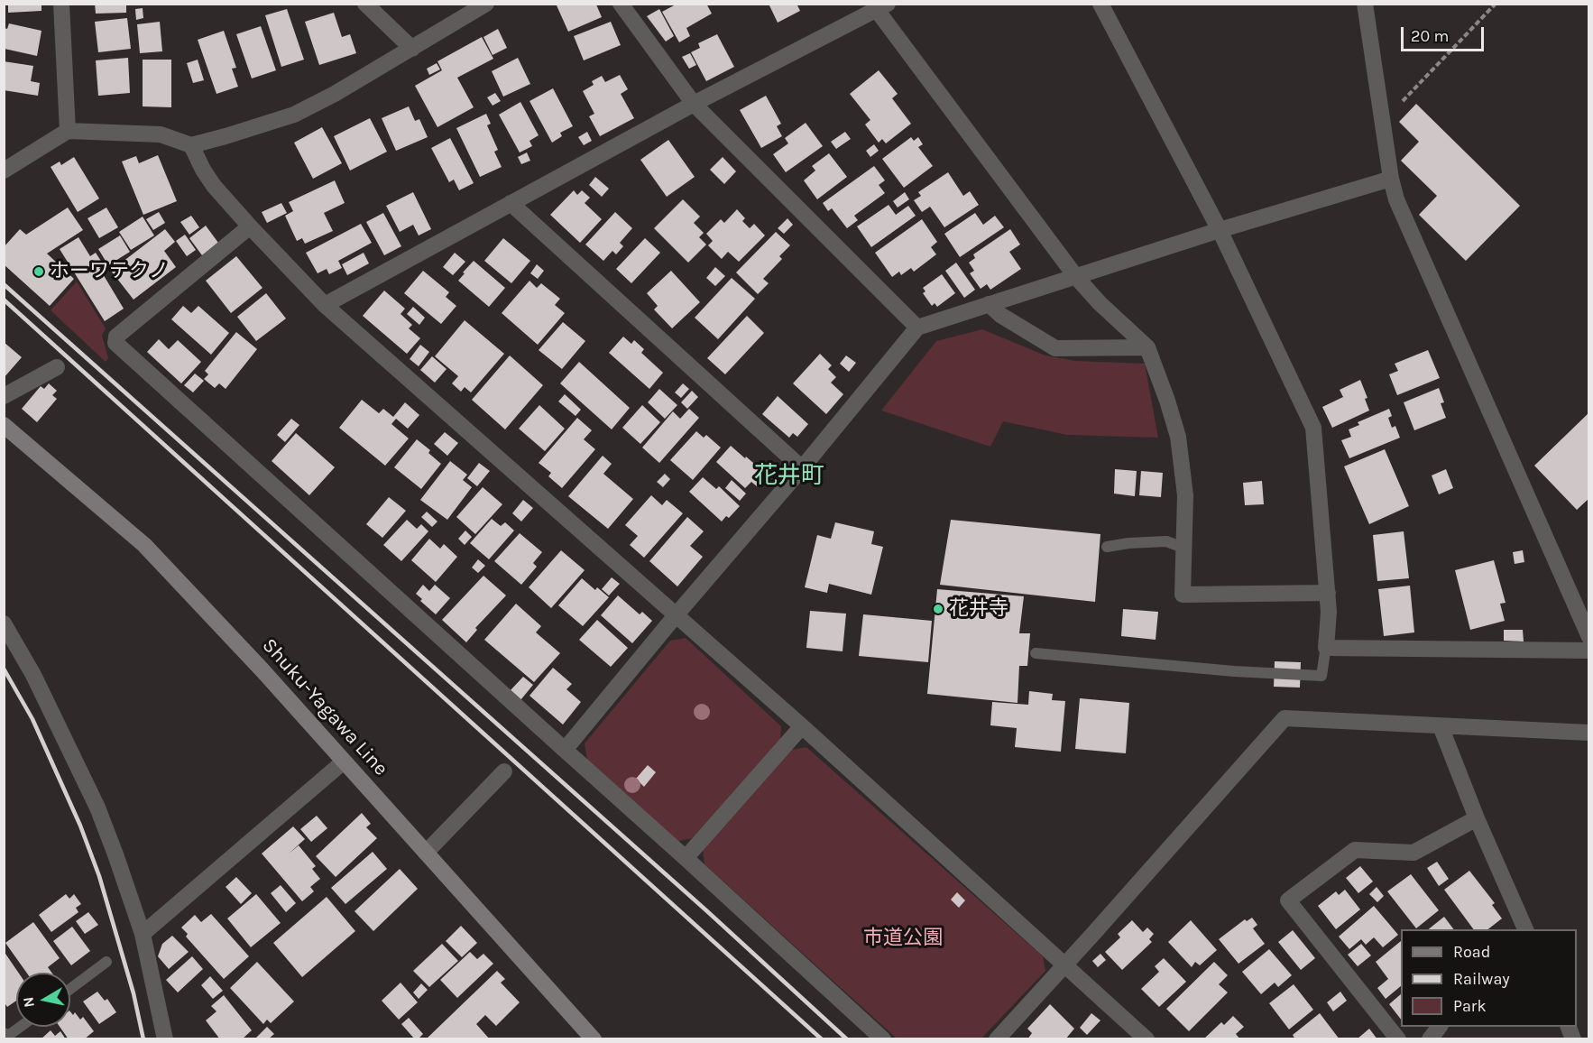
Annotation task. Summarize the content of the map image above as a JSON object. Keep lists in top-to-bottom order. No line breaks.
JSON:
{"streets":{"main road":["Shuku-Yagawa Line"]},"districts":["花井町"],"parks":["市道公園"],"places":["ホーワテクノ","花井寺"],"legend":["Road","Railway","Park"],"scale_bar":"20 m","north":"left"}
